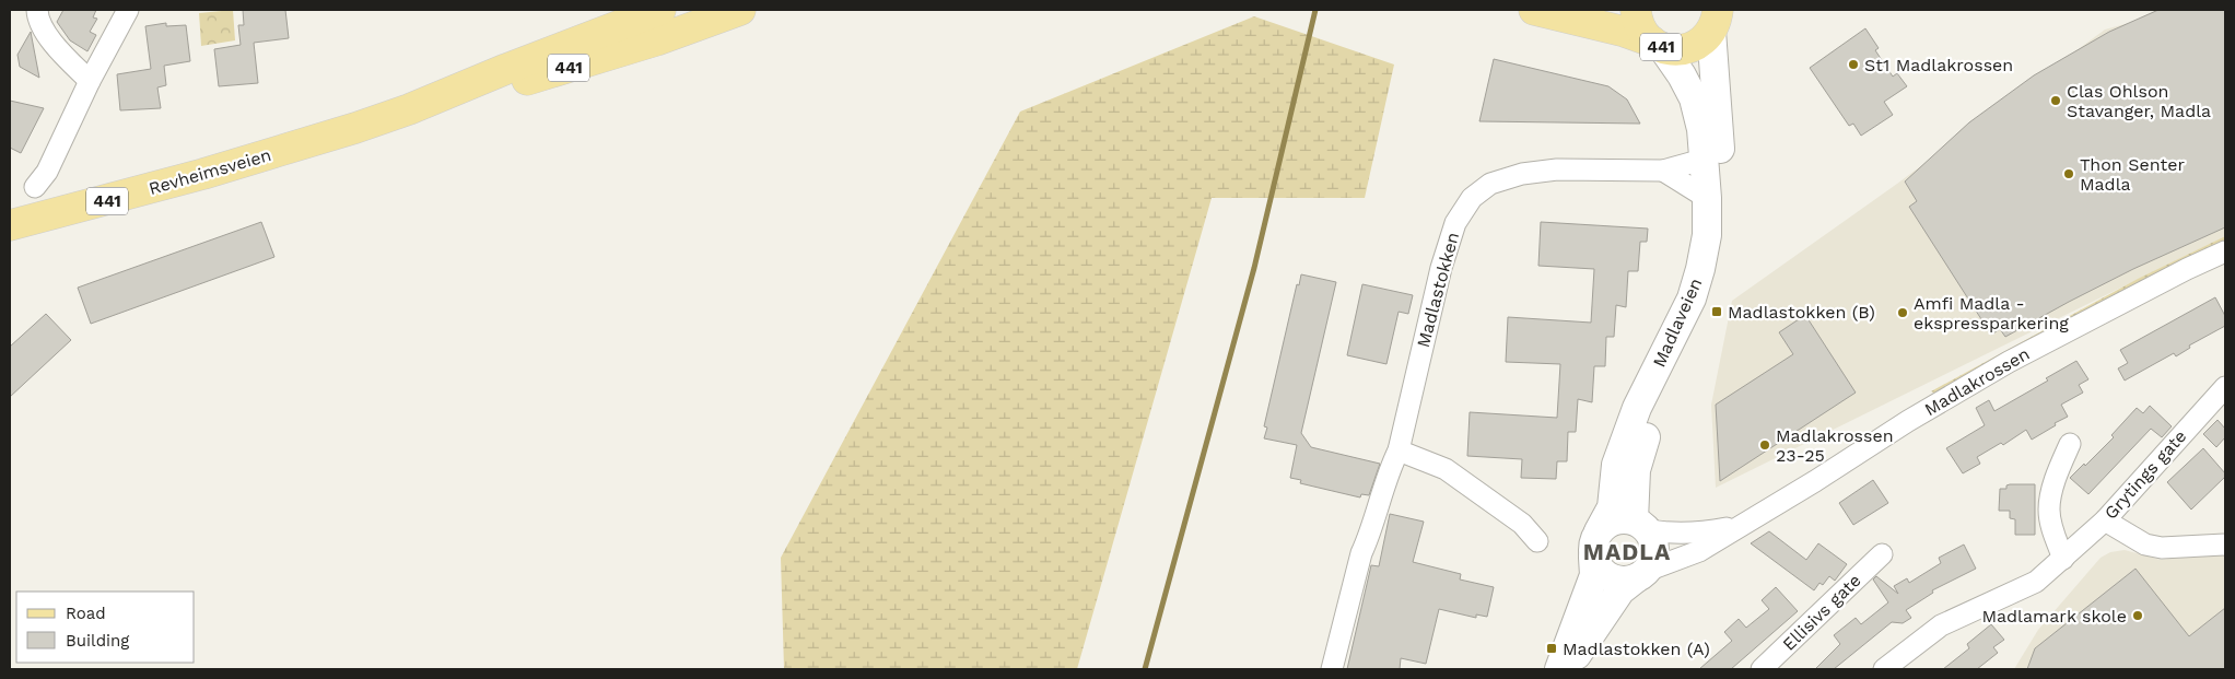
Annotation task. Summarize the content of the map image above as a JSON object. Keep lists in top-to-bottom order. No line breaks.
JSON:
{"streets":{"main road":["441","Revheimsveien","Madlaveien"],"street":["Madlastokken","Madlakrossen","Grytings gate","Ellisivs gate"]},"crossings":[["441","Madlaveien"],["Madlastokken","Madlaveien"],["Madlaveien","Madlakrossen"]],"districts":["MADLA"],"places":{"other":["St1 Madlakrossen","Clas Ohlson Stavanger, Madla","Thon Senter Madla","Amfi Madla - ekspressparkering","Madlakrossen 23-25","Madlamark skole"],"transit":["Madlastokken (B)","Madlastokken (A)"]},"legend":["Road","Building"]}
